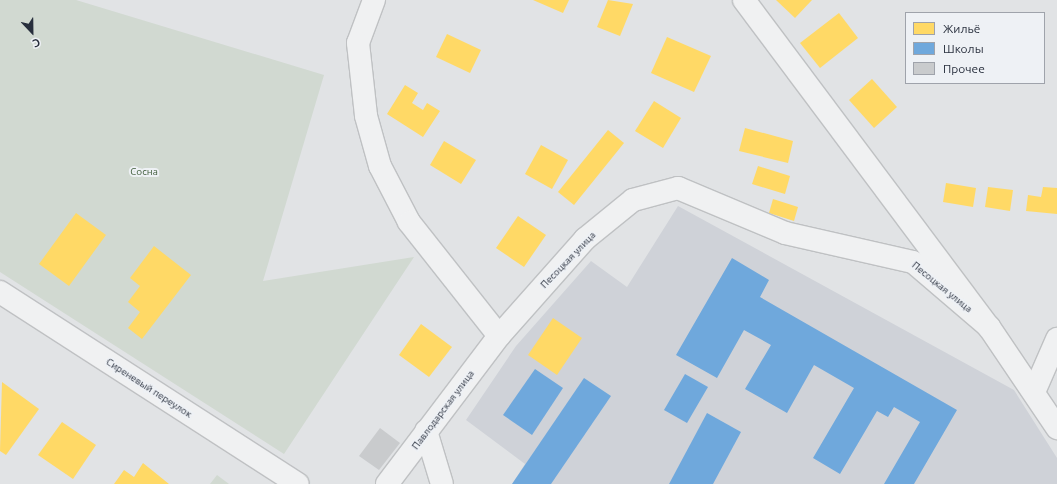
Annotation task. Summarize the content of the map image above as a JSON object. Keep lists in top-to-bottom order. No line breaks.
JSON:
{"streets":{"street":["Песоцкая улица","Сиреневый переулок","Павлодарская улица"]},"crossings":[["Песоцкая улица","Павлодарская улица"]],"parks":["Сосна"],"legend":["Жильё","Школы","Прочее"],"north":"bottom"}
